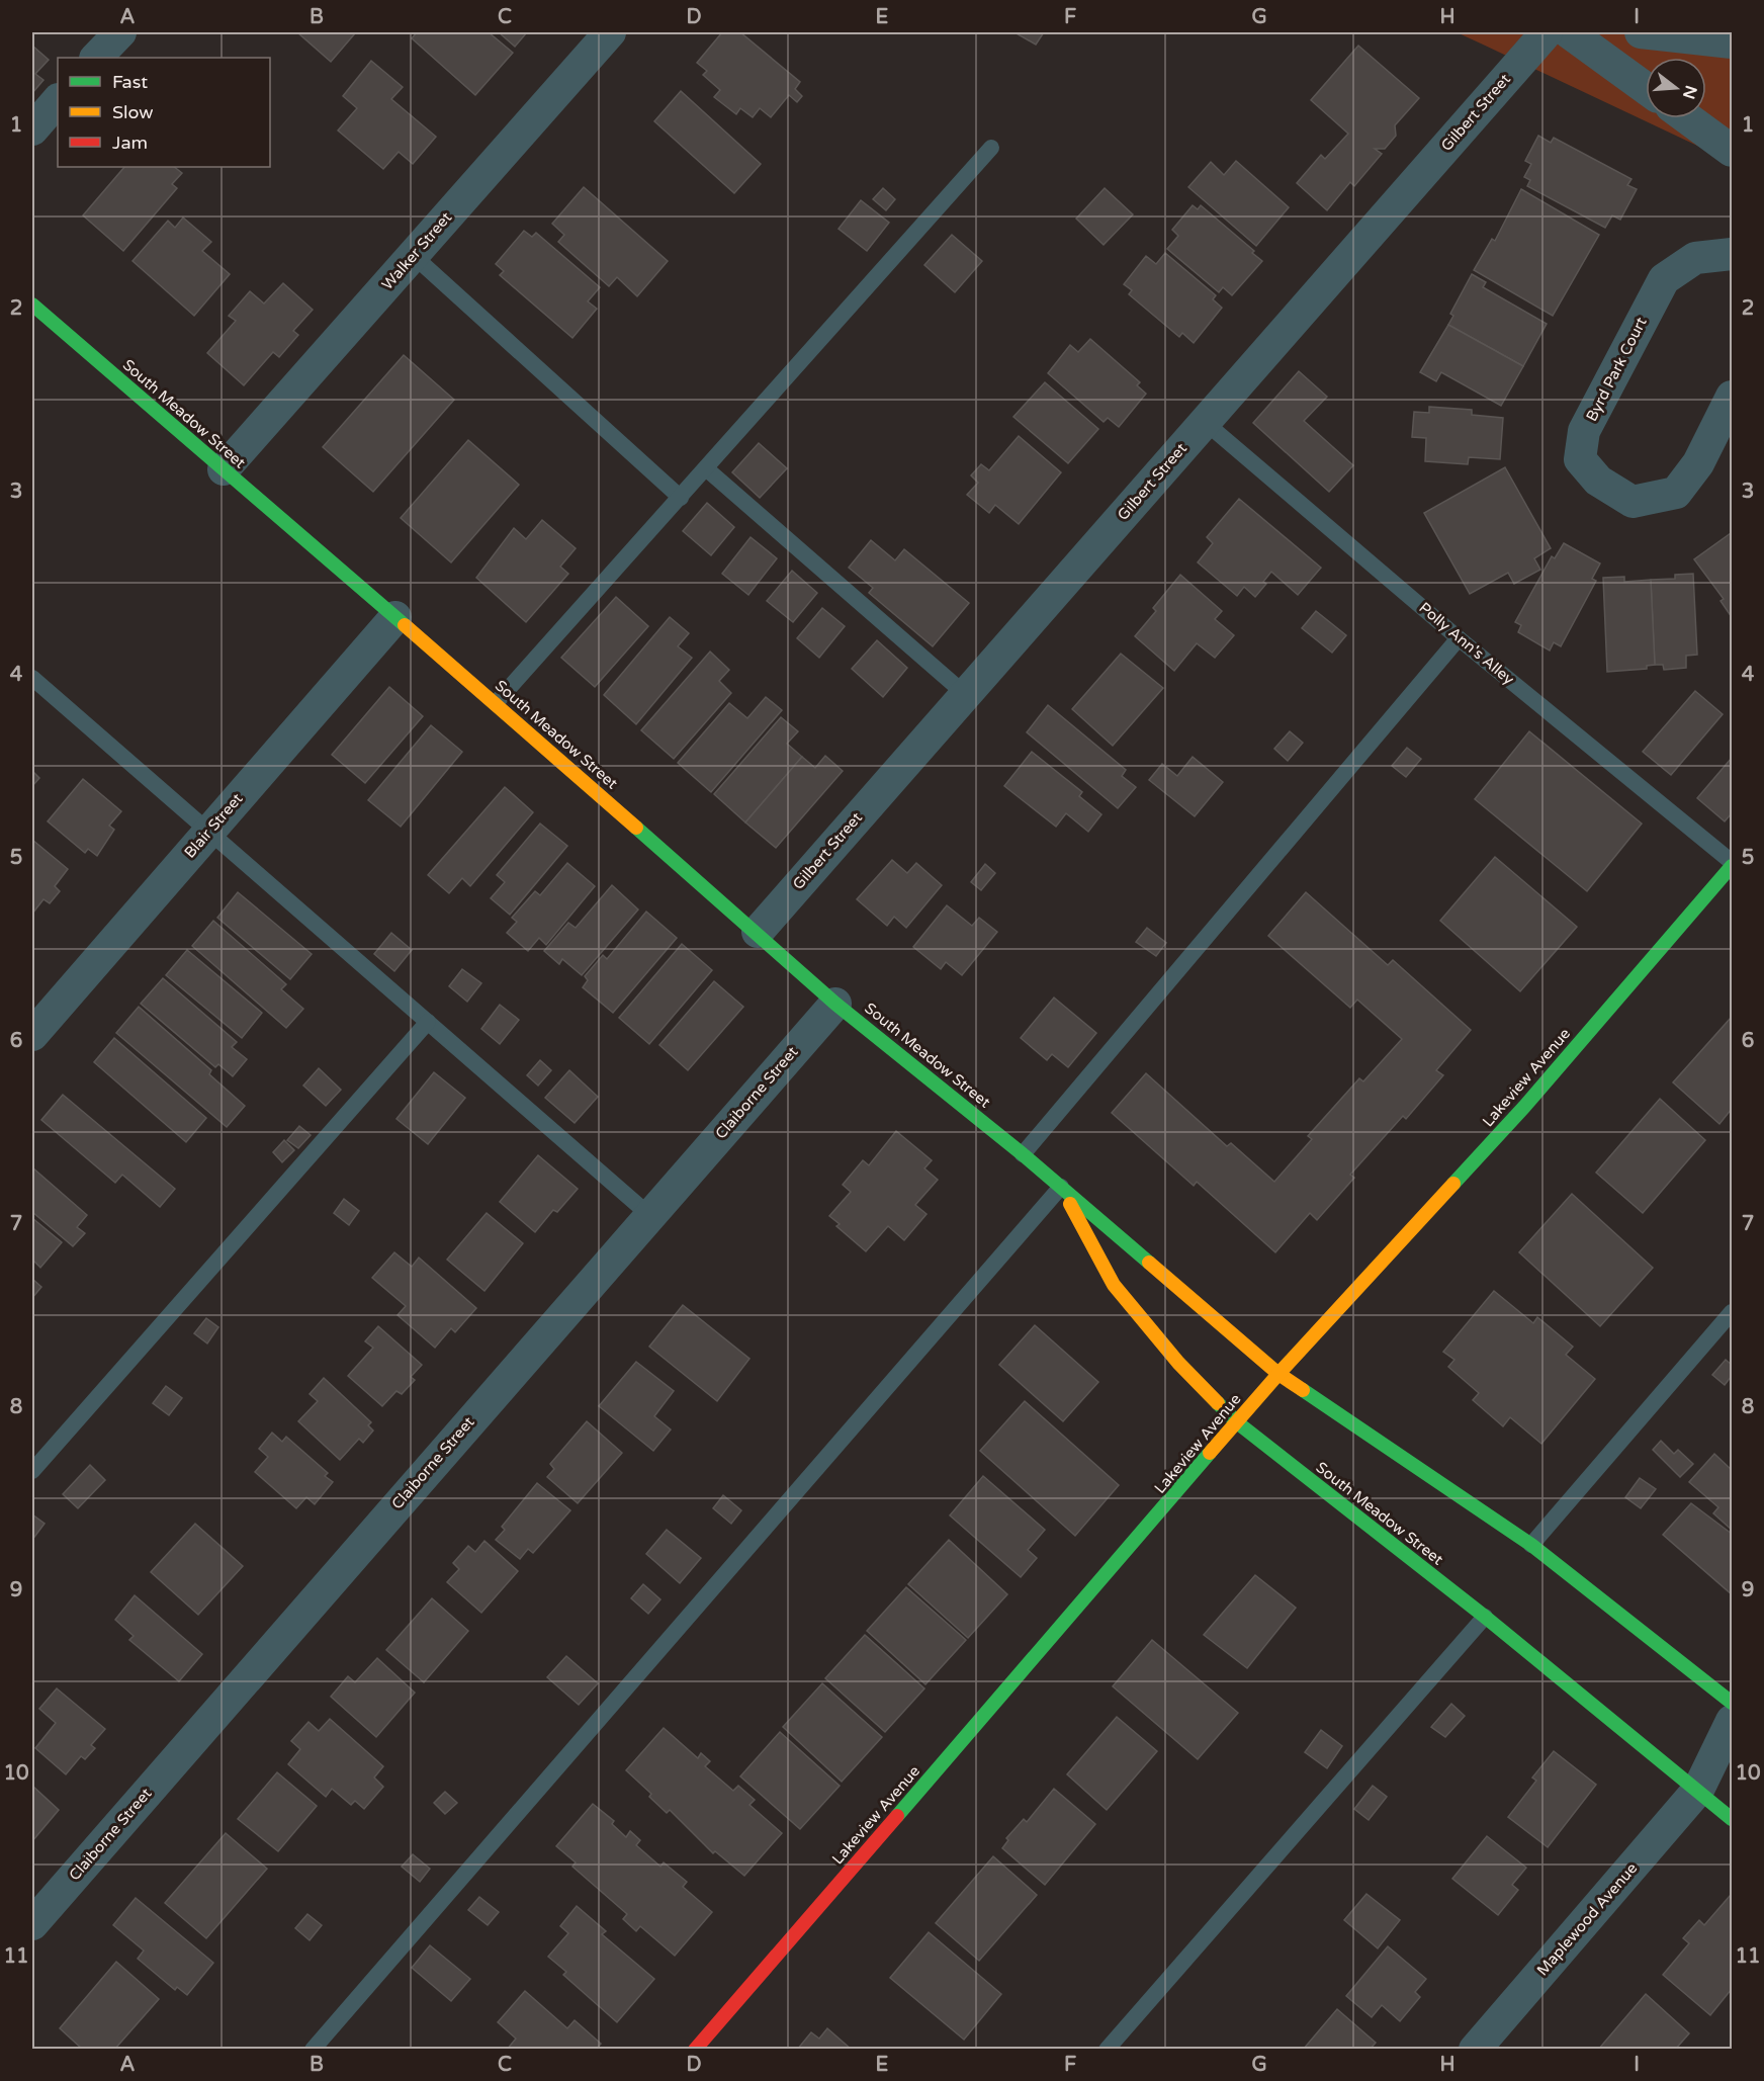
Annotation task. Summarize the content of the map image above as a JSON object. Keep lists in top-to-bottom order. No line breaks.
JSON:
{"streets":{"street":["Gilbert Street","Walker Street","Byrd Park Court","South Meadow Street","Blair Street","Lakeview Avenue","Claiborne Street","Maplewood Avenue"],"lane":["Polly Ann's Alley"]},"crossings":[["Gilbert Street","South Meadow Street"],["Gilbert Street","Polly Ann's Alley"],["Walker Street","South Meadow Street"],["South Meadow Street","Blair Street"],["South Meadow Street","Lakeview Avenue"],["South Meadow Street","Claiborne Street"],["South Meadow Street","Maplewood Avenue"],["Polly Ann's Alley","Lakeview Avenue"]],"legend":["Fast","Slow","Jam"],"north":"right","grid":{"columns":["A","B","C","D","E","F","G","H","I"],"rows":["1","2","3","4","5","6","7","8","9","10","11"]}}
